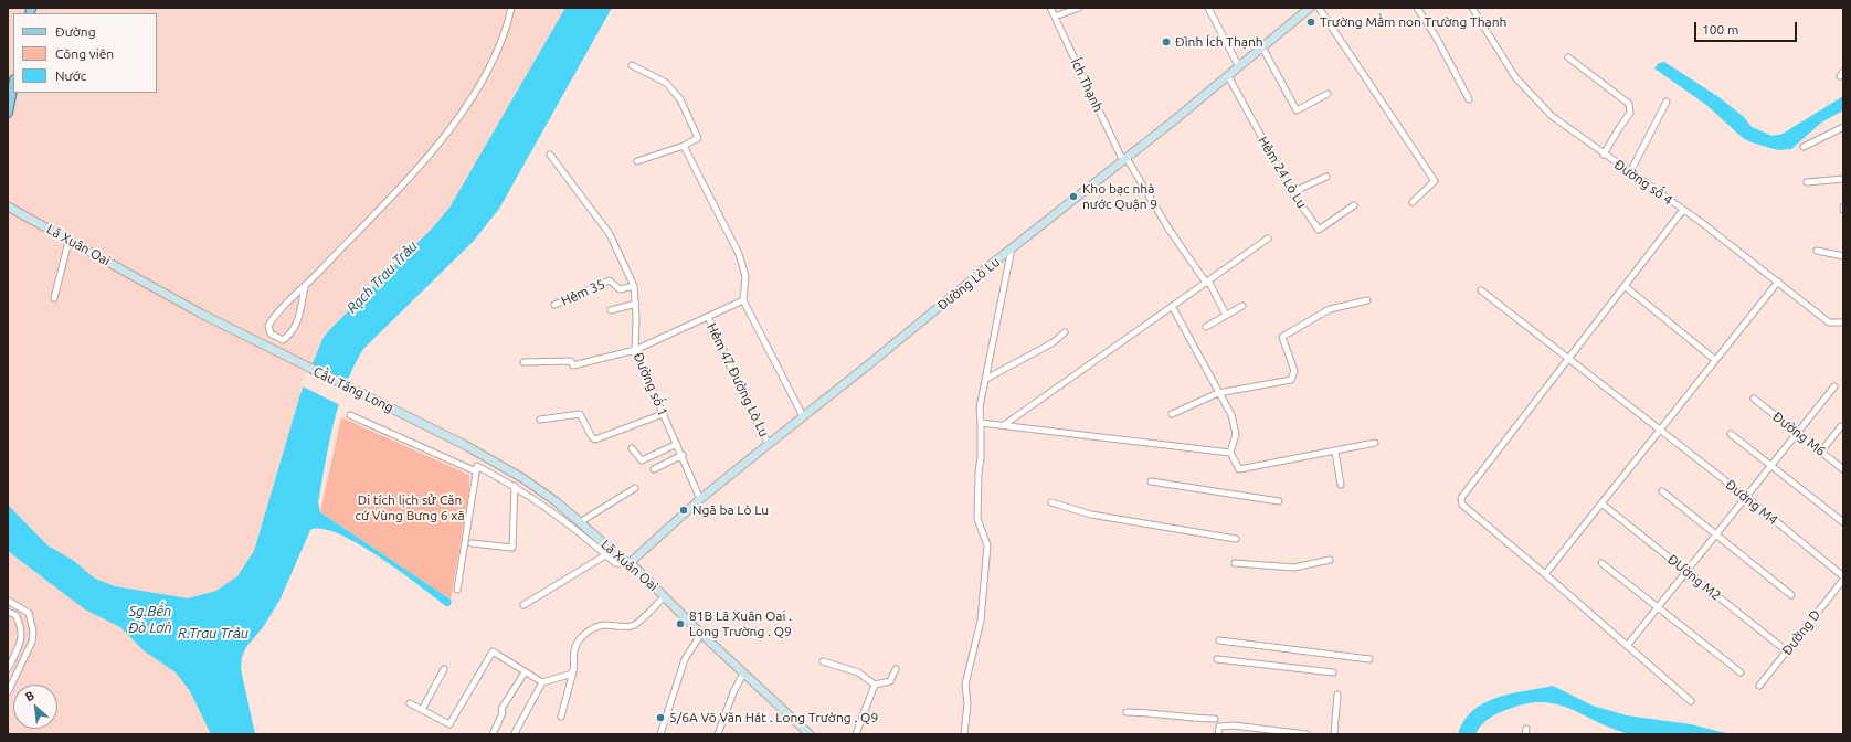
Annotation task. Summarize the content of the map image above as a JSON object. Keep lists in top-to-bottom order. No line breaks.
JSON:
{"streets":{"main road":["Lã Xuân Oai","Đường Lò Lu","Cầu Tăng Long"],"street":["Ích Thạnh","Hẻm 24 Lò Lu","Đường số 4","Hẻm 35","Hẻm 47 Đường Lò Lu","Đường số 1","Đường M6","Đường M4","ĐƯờng M2","Đường D"]},"crossings":[["Ích Thạnh","Đường Lò Lu"],["Hẻm 24 Lò Lu","Đường Lò Lu"],["Lã Xuân Oai","Đường Lò Lu"],["Lã Xuân Oai","Cầu Tăng Long"],["Đường Lò Lu","Hẻm 47 Đường Lò Lu"],["Đường Lò Lu","Đường số 1"],["Hẻm 35","Đường số 1"],["ĐƯờng M2","Đường D"]],"water":["Rạch Trau Trảu","Sg.Bến Đò Lớn","R.Trau Trảu"],"parks":["Di tích lịch sử Căn cứ Vùng Bưng 6 xã"],"places":["Trường Mầm non Trường Thạnh","Đình Ích Thạnh","Kho bạc nhà nước Quận 9","Ngã ba Lò Lu","81B Lã Xuân Oai . Long Trường . Q9","5/6A Võ Văn Hát . Long Trường . Q9"],"legend":["Đường","Công viên","Nước"],"scale_bar":"100 m","north":"top left"}
